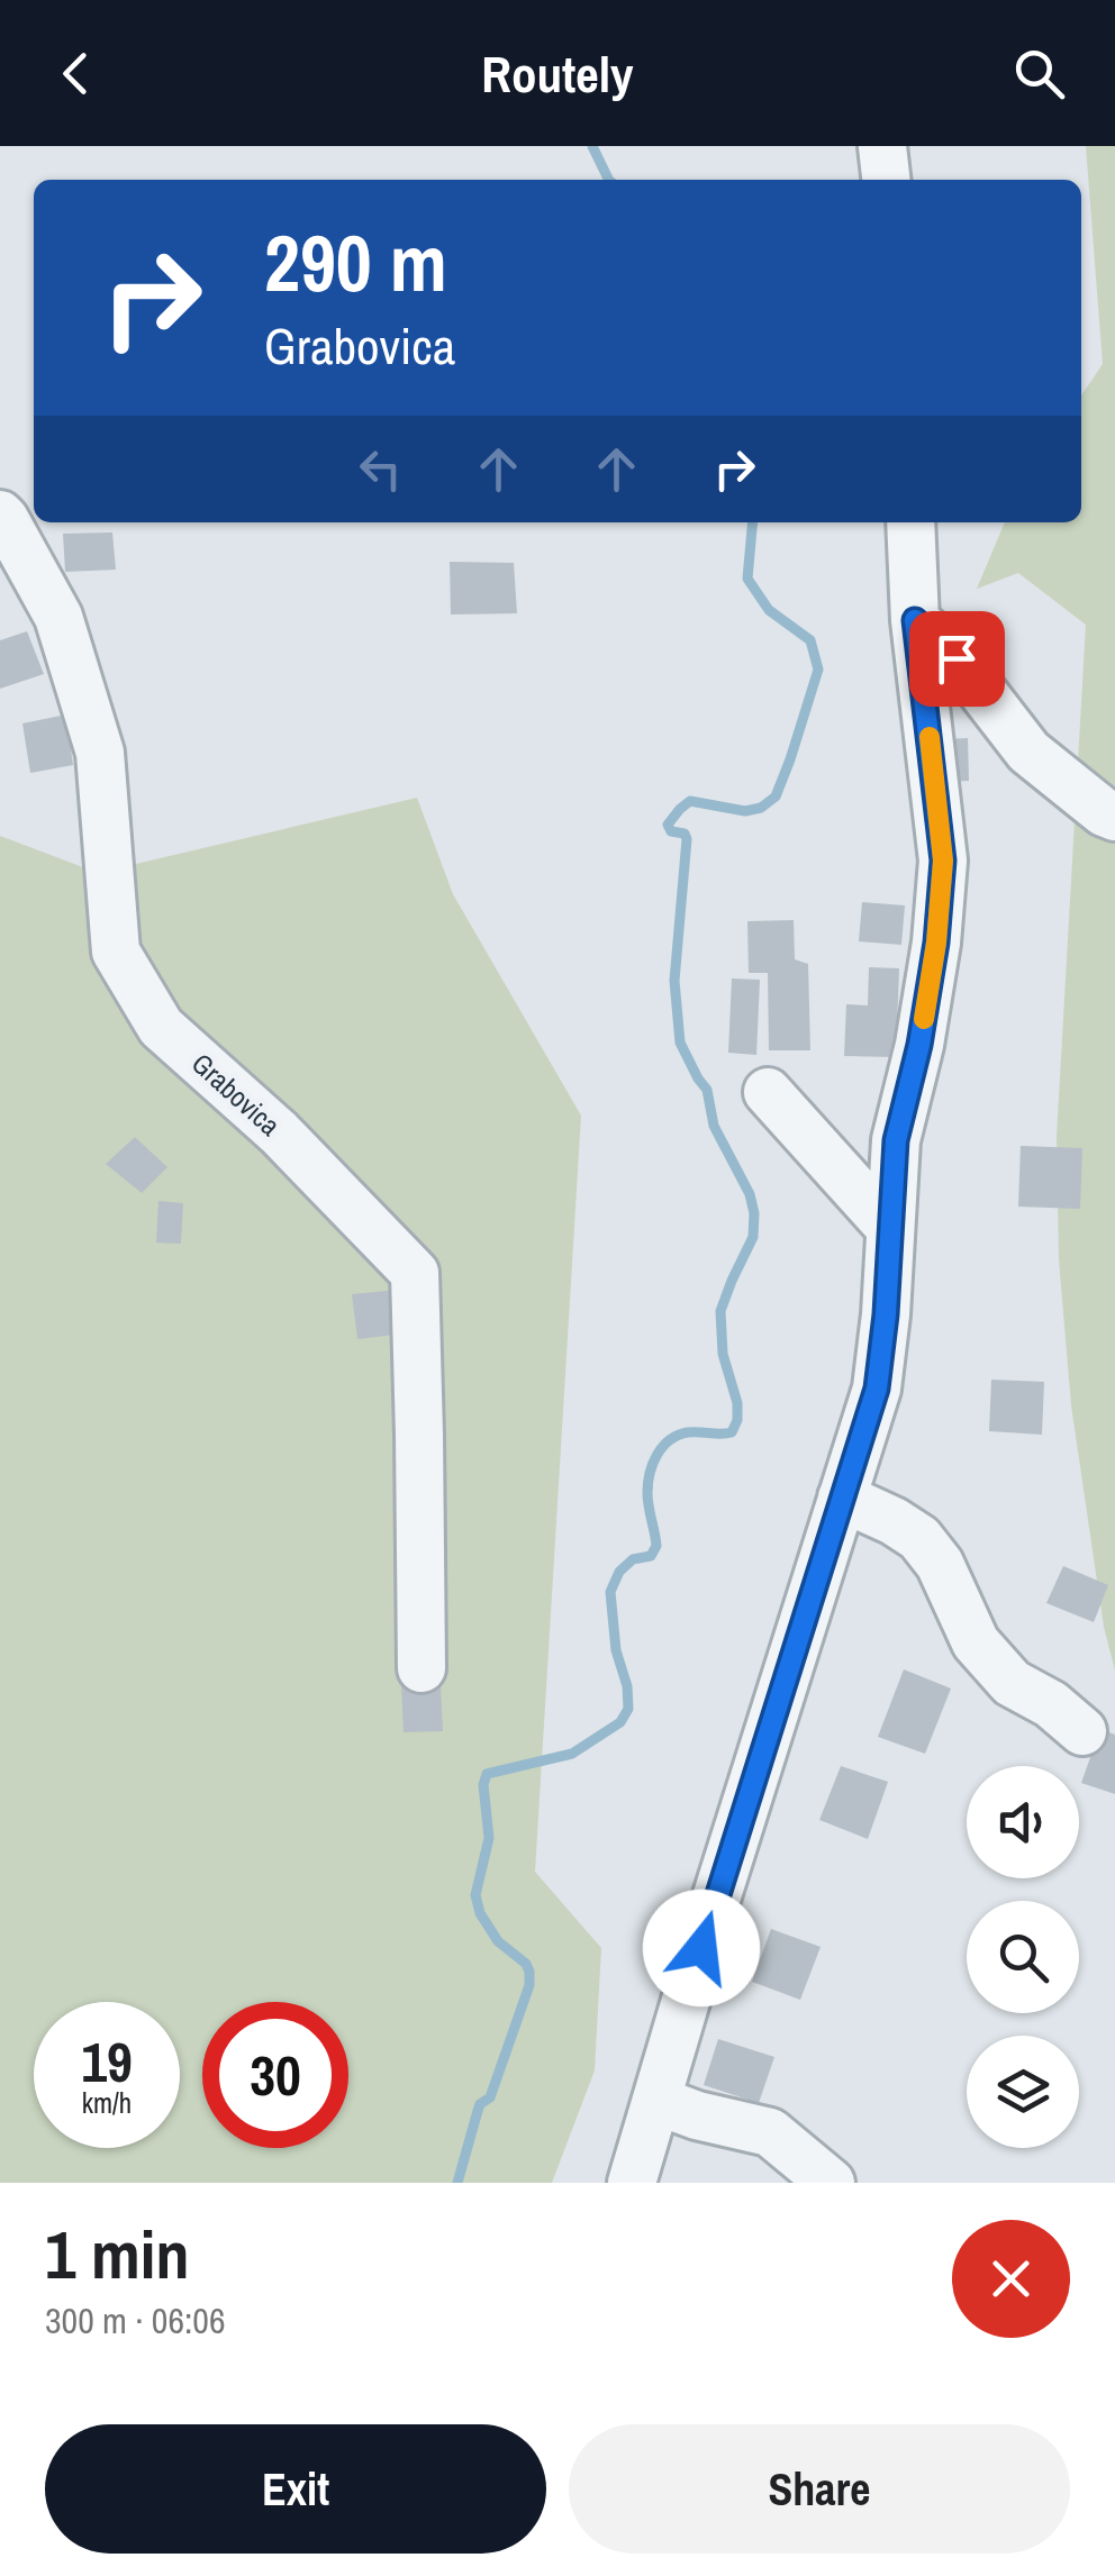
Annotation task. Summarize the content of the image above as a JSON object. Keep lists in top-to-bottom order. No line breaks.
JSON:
{"streets":{"street":["Grabovica"]},"page":{"header":"Routely","turn":["290 m","Grabovica"],"speed":"19 km/h","limit":"30","heading":["1 min","300 m · 06:06"],"buttons":["Exit","Share"]}}
